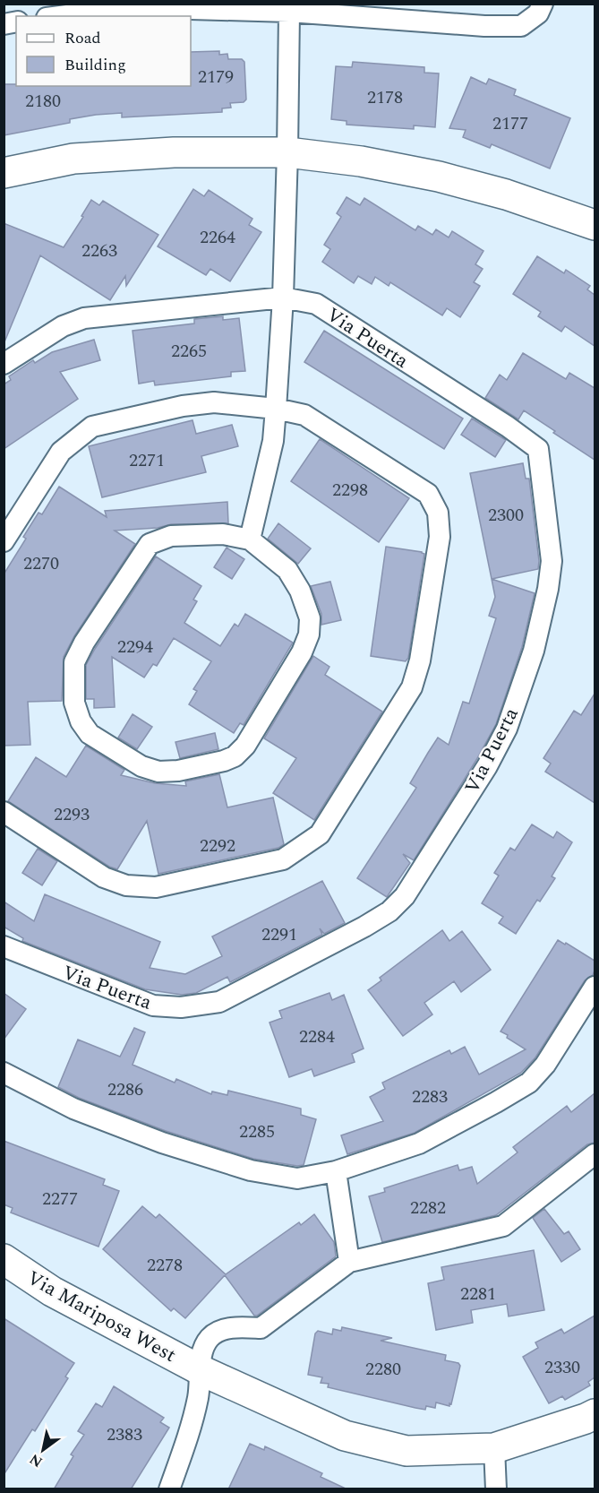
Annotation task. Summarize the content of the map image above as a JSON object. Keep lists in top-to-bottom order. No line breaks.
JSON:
{"streets":{"street":["Via Puerta","Via Mariposa West"]},"house_numbers":["2179","2178","2180","2177","2264","2263","2265","2271","2298","2300","2270","2294","2293","2292","2291","2284","2286","2283","2285","2277","2282","2278","2281","2330","2280","2383"],"legend":["Road","Building"],"north":"bottom left"}
